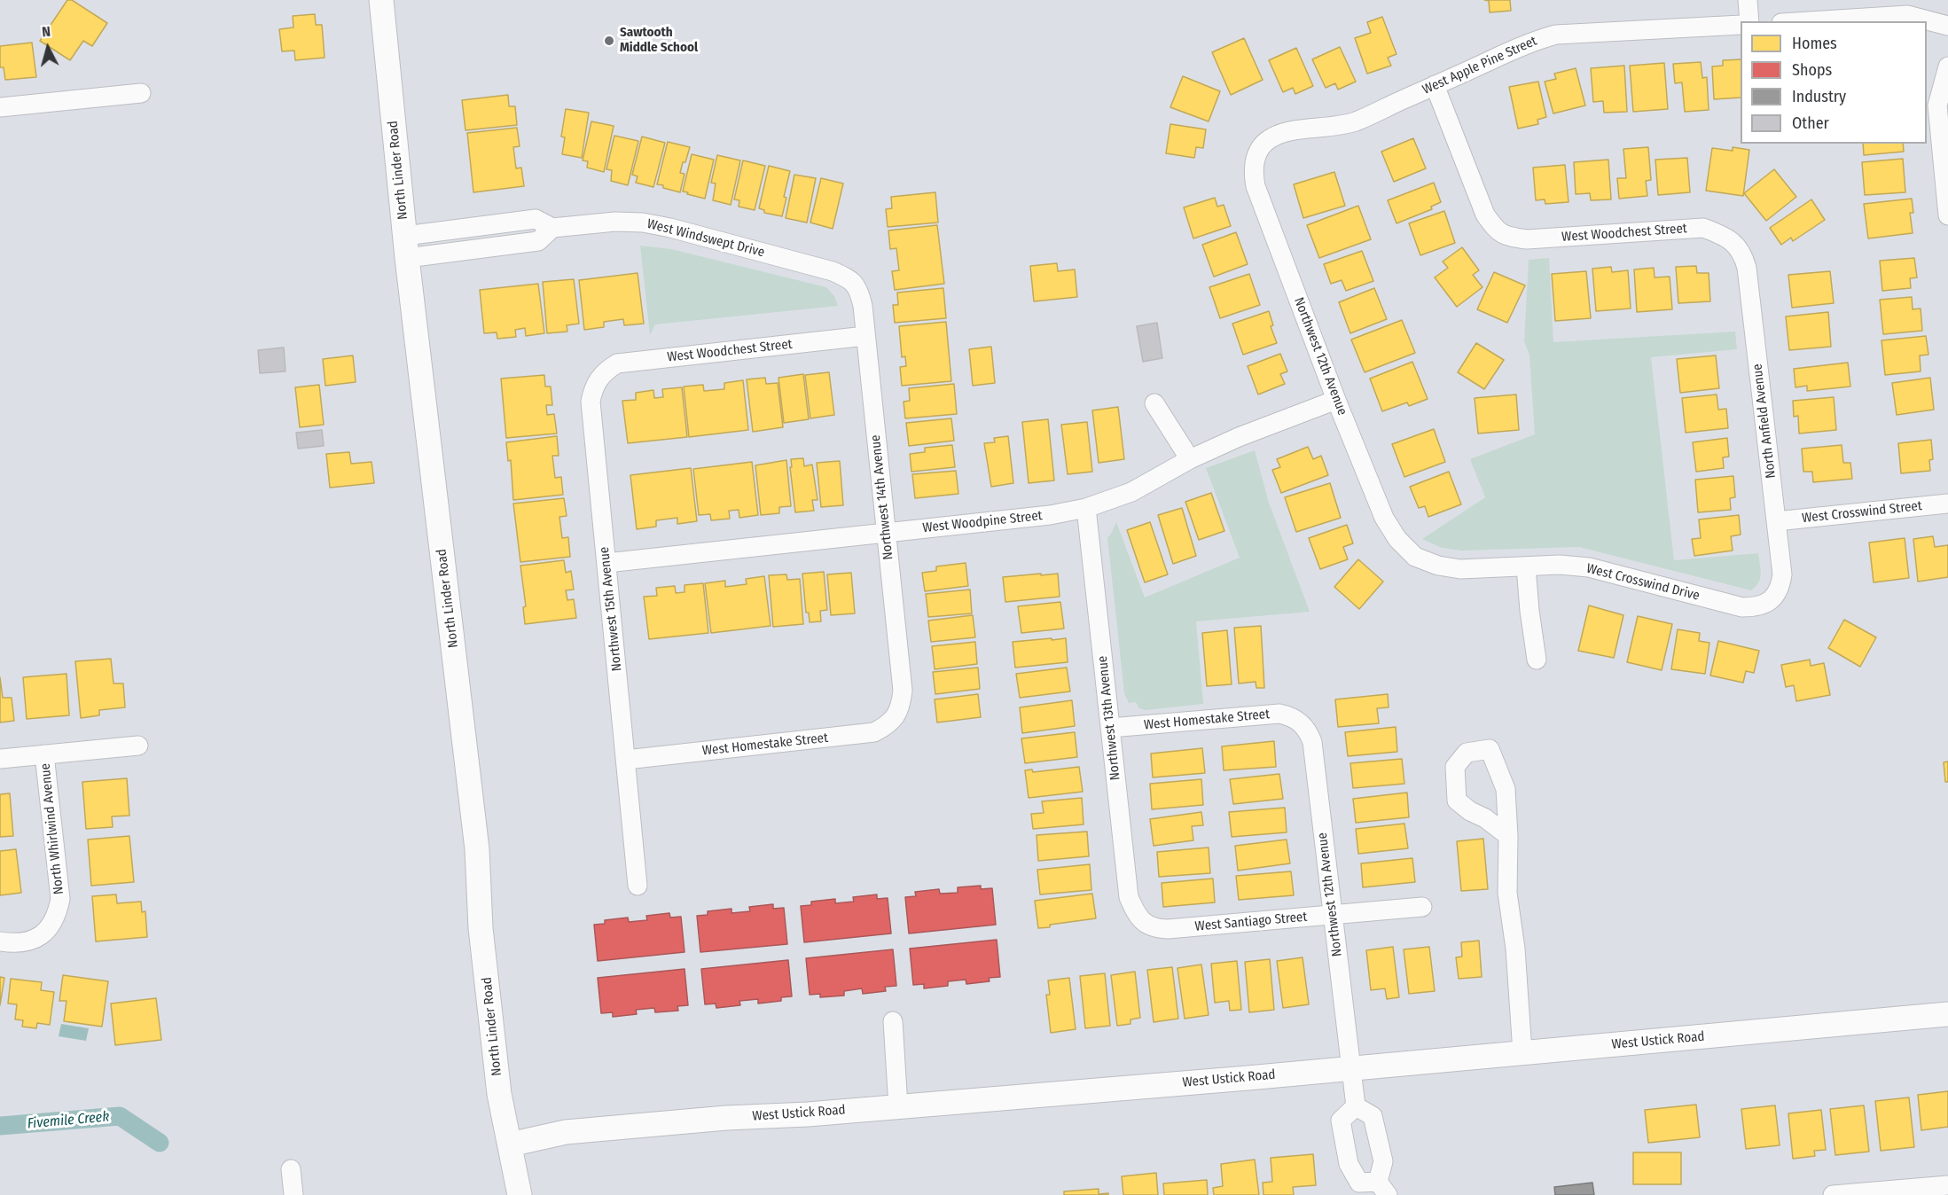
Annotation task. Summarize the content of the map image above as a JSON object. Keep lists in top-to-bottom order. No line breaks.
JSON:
{"streets":{"main road":["North Linder Road","West Ustick Road"],"street":["West Apple Pine Street","West Woodchest Street","West Windswept Drive","Northwest 12th Avenue","North Anfield Avenue","Northwest 14th Avenue","West Crosswind Street","West Woodpine Street","West Crosswind Drive","Northwest 15th Avenue","Northwest 13th Avenue","West Homestake Street","North Whirlwind Avenue","West Santiago Street"]},"crossings":[["West Apple Pine Street","West Woodchest Street"],["West Apple Pine Street","Northwest 12th Avenue"],["North Linder Road","West Windswept Drive"],["North Linder Road","West Ustick Road"],["West Woodchest Street","North Anfield Avenue"],["West Woodchest Street","Northwest 14th Avenue"],["West Woodchest Street","Northwest 15th Avenue"],["West Windswept Drive","Northwest 14th Avenue"],["Northwest 12th Avenue","West Woodpine Street"],["Northwest 12th Avenue","West Crosswind Drive"],["Northwest 12th Avenue","West Homestake Street"],["Northwest 12th Avenue","West Santiago Street"],["Northwest 12th Avenue","West Ustick Road"],["North Anfield Avenue","West Crosswind Street"],["North Anfield Avenue","West Crosswind Drive"],["Northwest 14th Avenue","West Woodpine Street"],["Northwest 14th Avenue","West Homestake Street"],["West Woodpine Street","Northwest 15th Avenue"],["West Woodpine Street","Northwest 13th Avenue"],["Northwest 15th Avenue","West Homestake Street"],["Northwest 13th Avenue","West Homestake Street"],["Northwest 13th Avenue","West Santiago Street"]],"water":["Fivemile Creek"],"places":["Sawtooth Middle School"],"legend":["Homes","Shops","Industry","Other"],"north":"top"}
